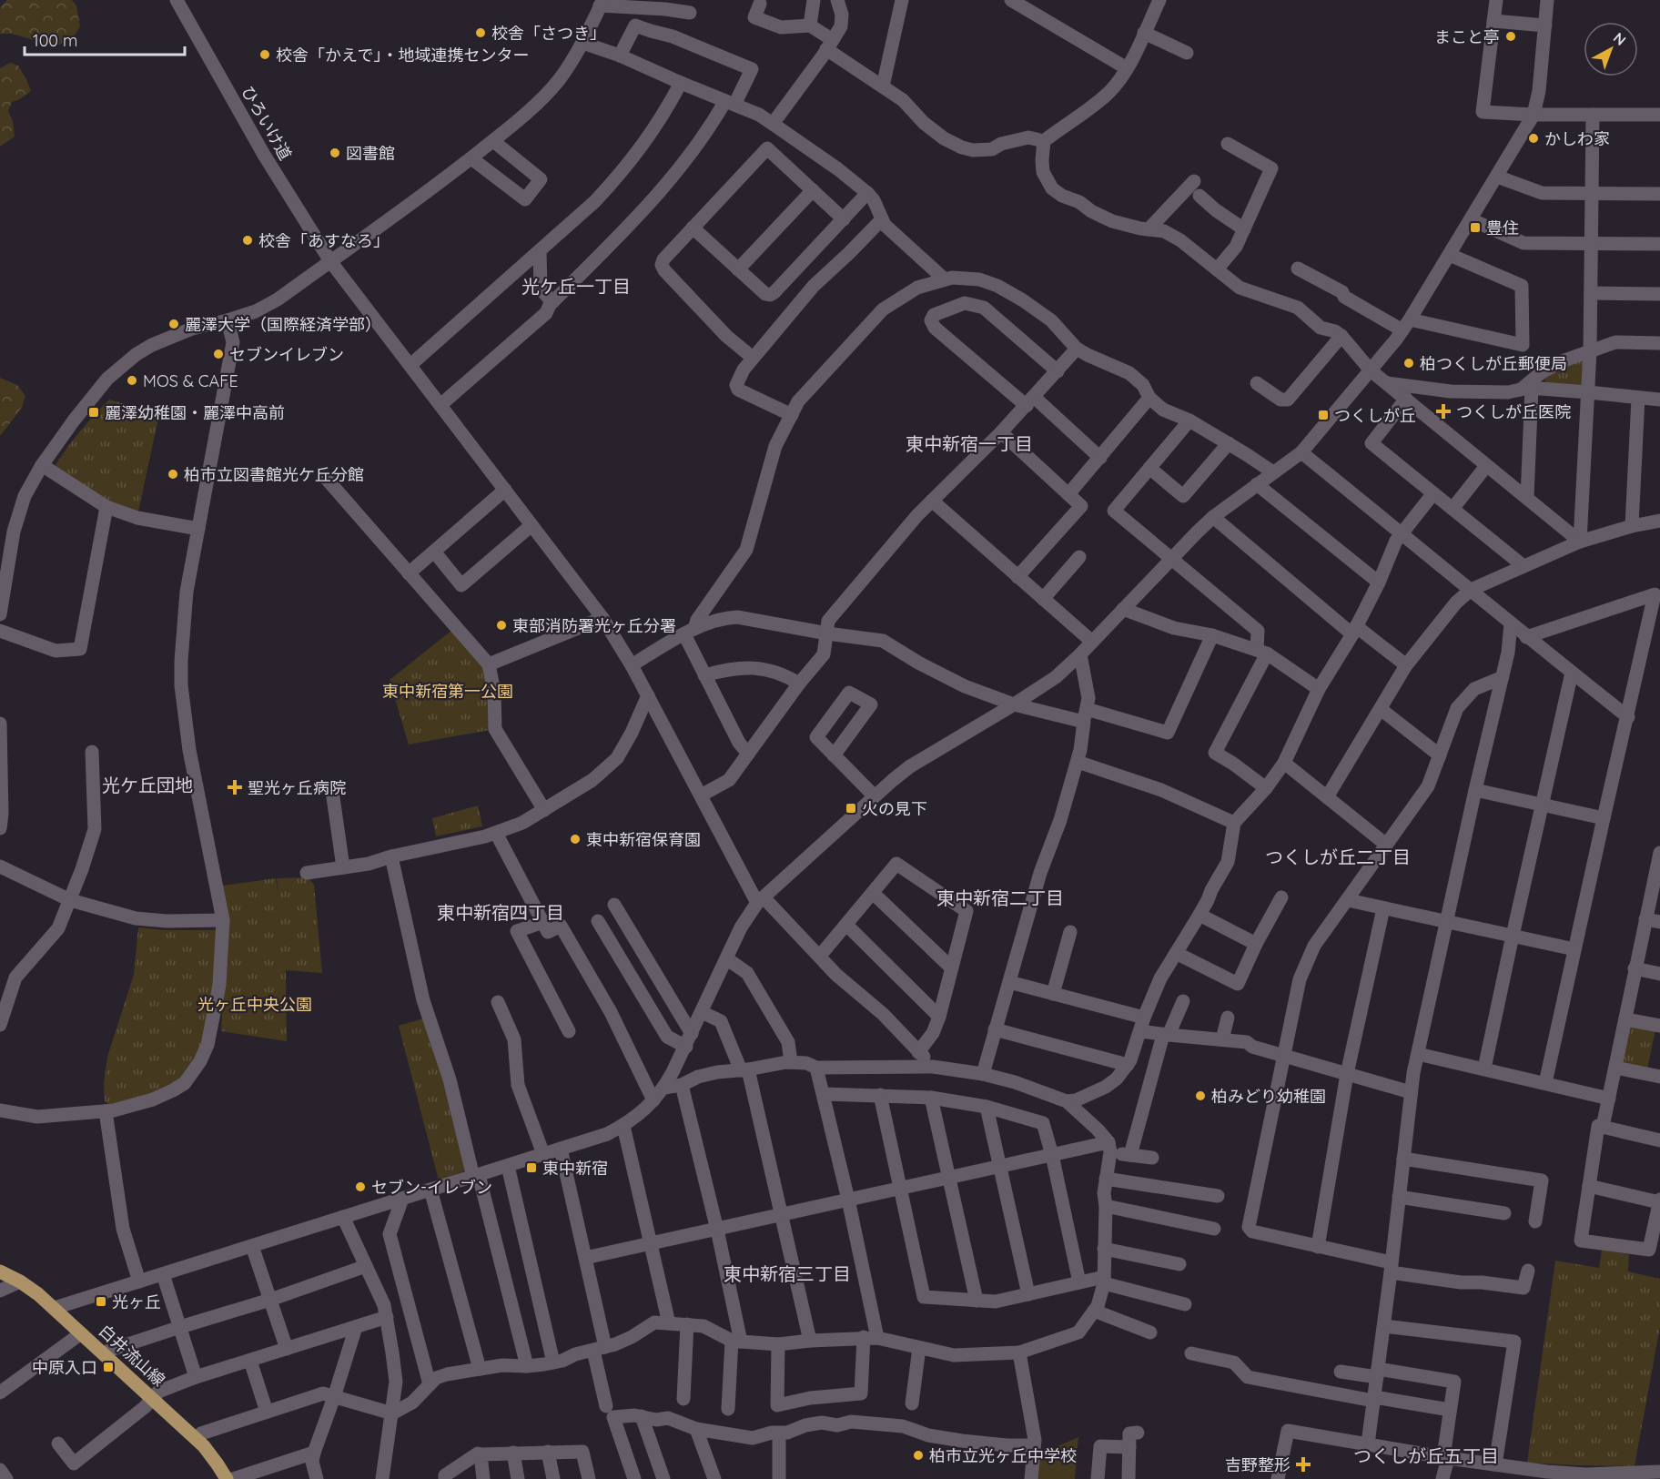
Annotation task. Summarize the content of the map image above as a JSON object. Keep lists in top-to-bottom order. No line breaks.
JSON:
{"streets":{"main road":["白井流山線"],"street":["ひろいけ道"]},"districts":["光ケ丘一丁目","東中新宿一丁目","光ケ丘団地","つくしが丘二丁目","東中新宿二丁目","東中新宿四丁目","東中新宿三丁目","つくしが丘五丁目"],"parks":["東中新宿第一公園","光ヶ丘中央公園"],"places":{"other":["校舎「さつき」","まこと亭","校舎「かえで」・地域連携センター","かしわ家","図書館","校舎「あすなろ」","麗澤大学（国際経済学部）","セブンイレブン","柏つくしが丘郵便局","MOS & CAFE","柏市立図書館光ケ丘分館","東部消防署光ヶ丘分署","東中新宿保育園","柏みどり幼稚園","セブン-イレブン","柏市立光ヶ丘中学校"],"transit":["豊住","麗澤幼稚園・麗澤中高前","つくしが丘","火の見下","東中新宿","光ヶ丘","中原入口"],"health":["つくしが丘医院","聖光ヶ丘病院","吉野整形"]},"scale_bar":"100 m","north":"top right"}
